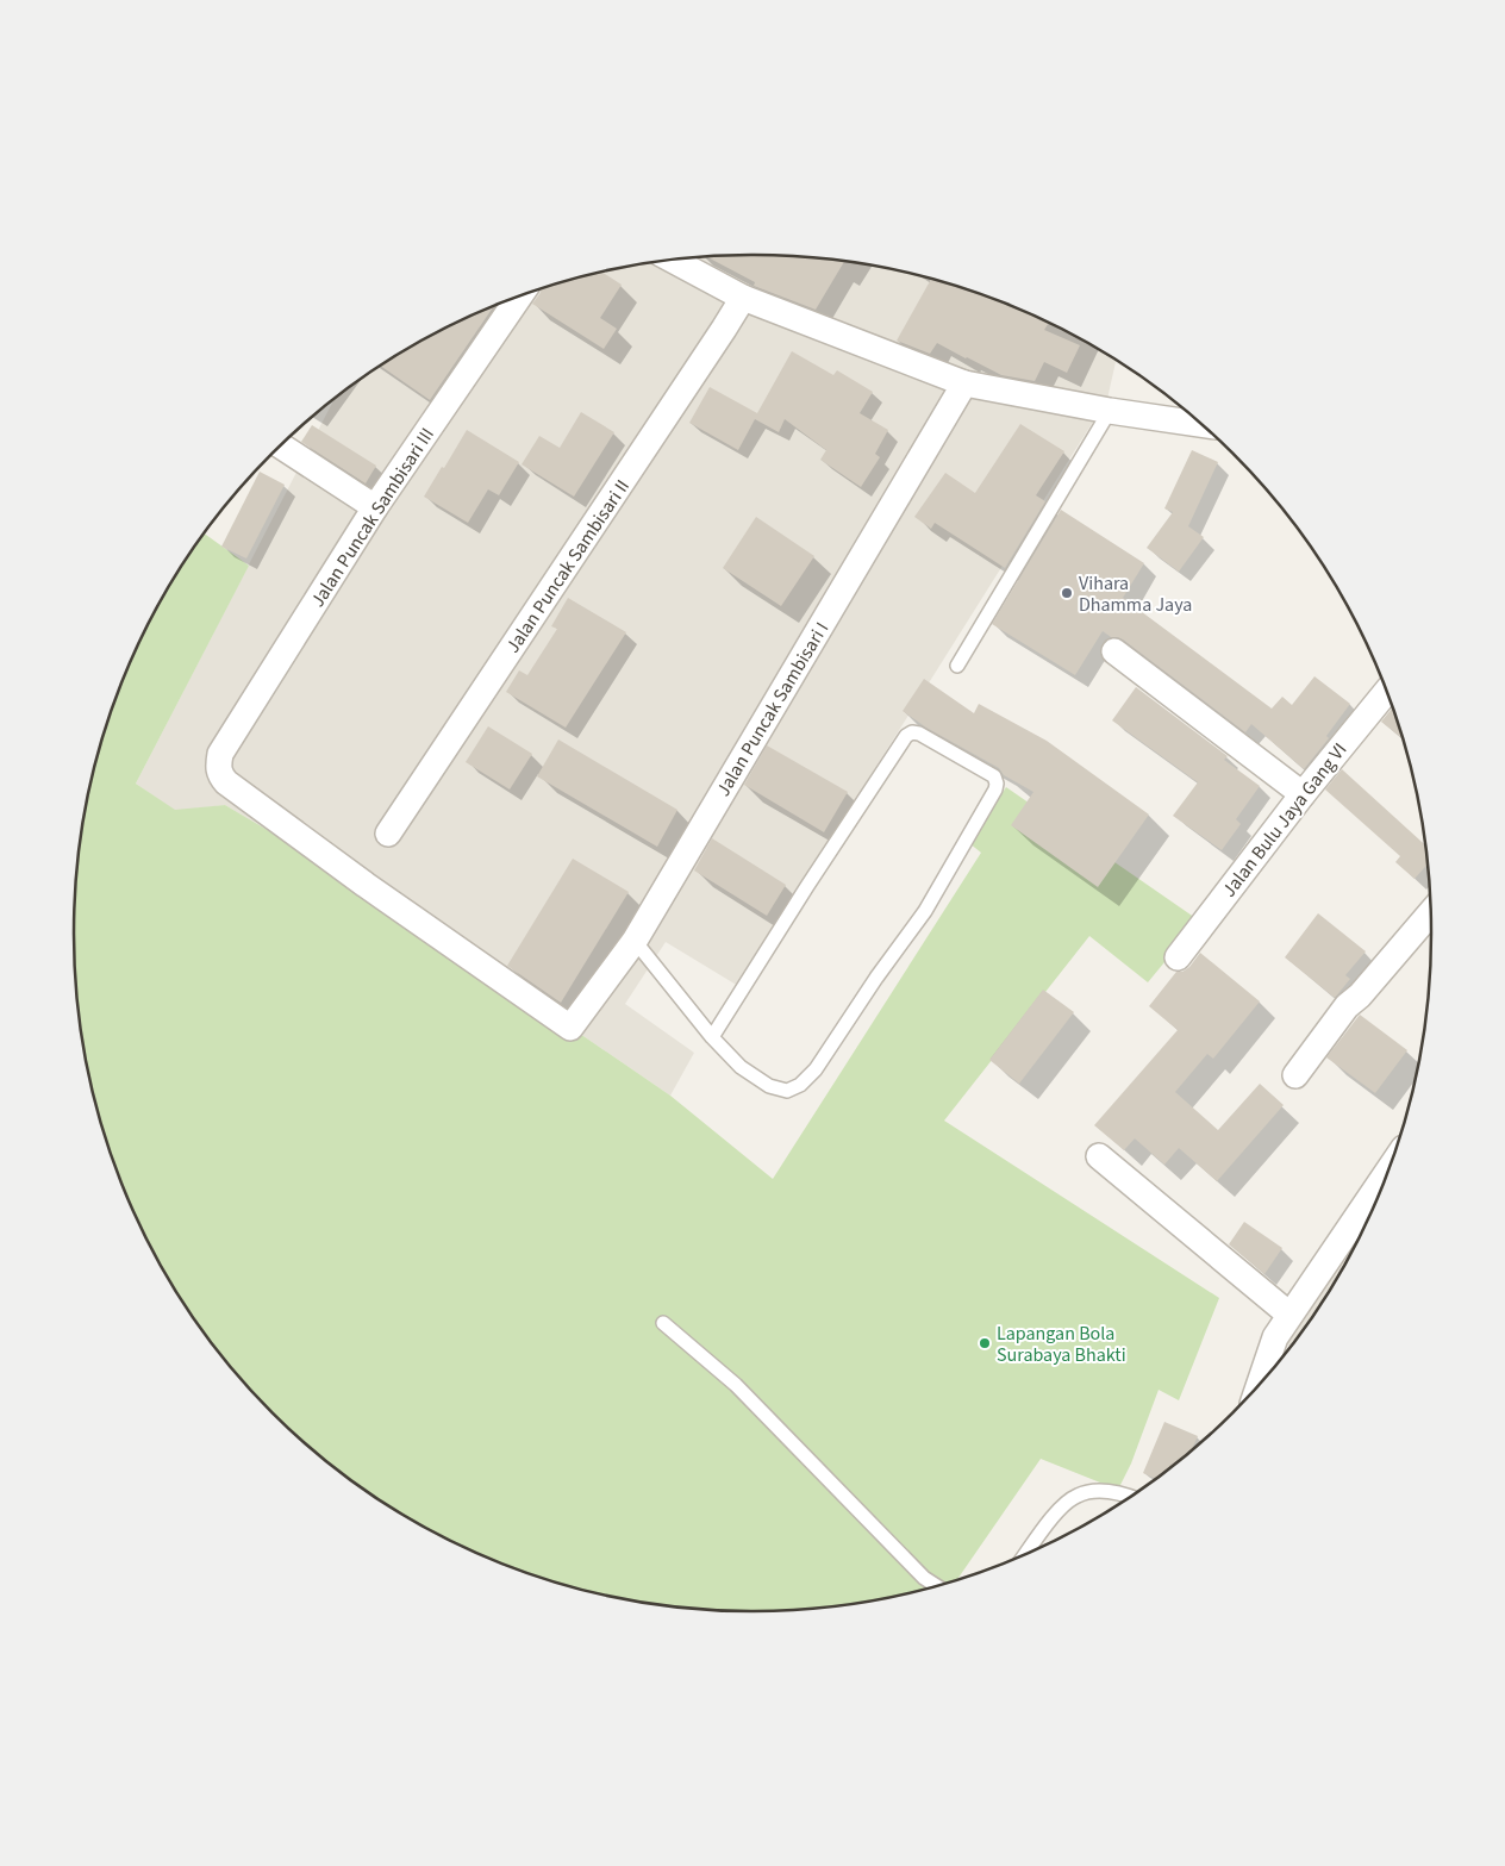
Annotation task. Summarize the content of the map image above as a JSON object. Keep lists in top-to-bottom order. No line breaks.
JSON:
{"streets":{"street":["Jalan Puncak Sambisari III","Jalan Puncak Sambisari II","Jalan Puncak Sambisari I","Jalan Bulu Jaya Gang VI"]},"crossings":[["Jalan Puncak Sambisari III","Jalan Puncak Sambisari I"]],"places":["Vihara Dhamma Jaya","Lapangan Bola Surabaya Bhakti"]}
